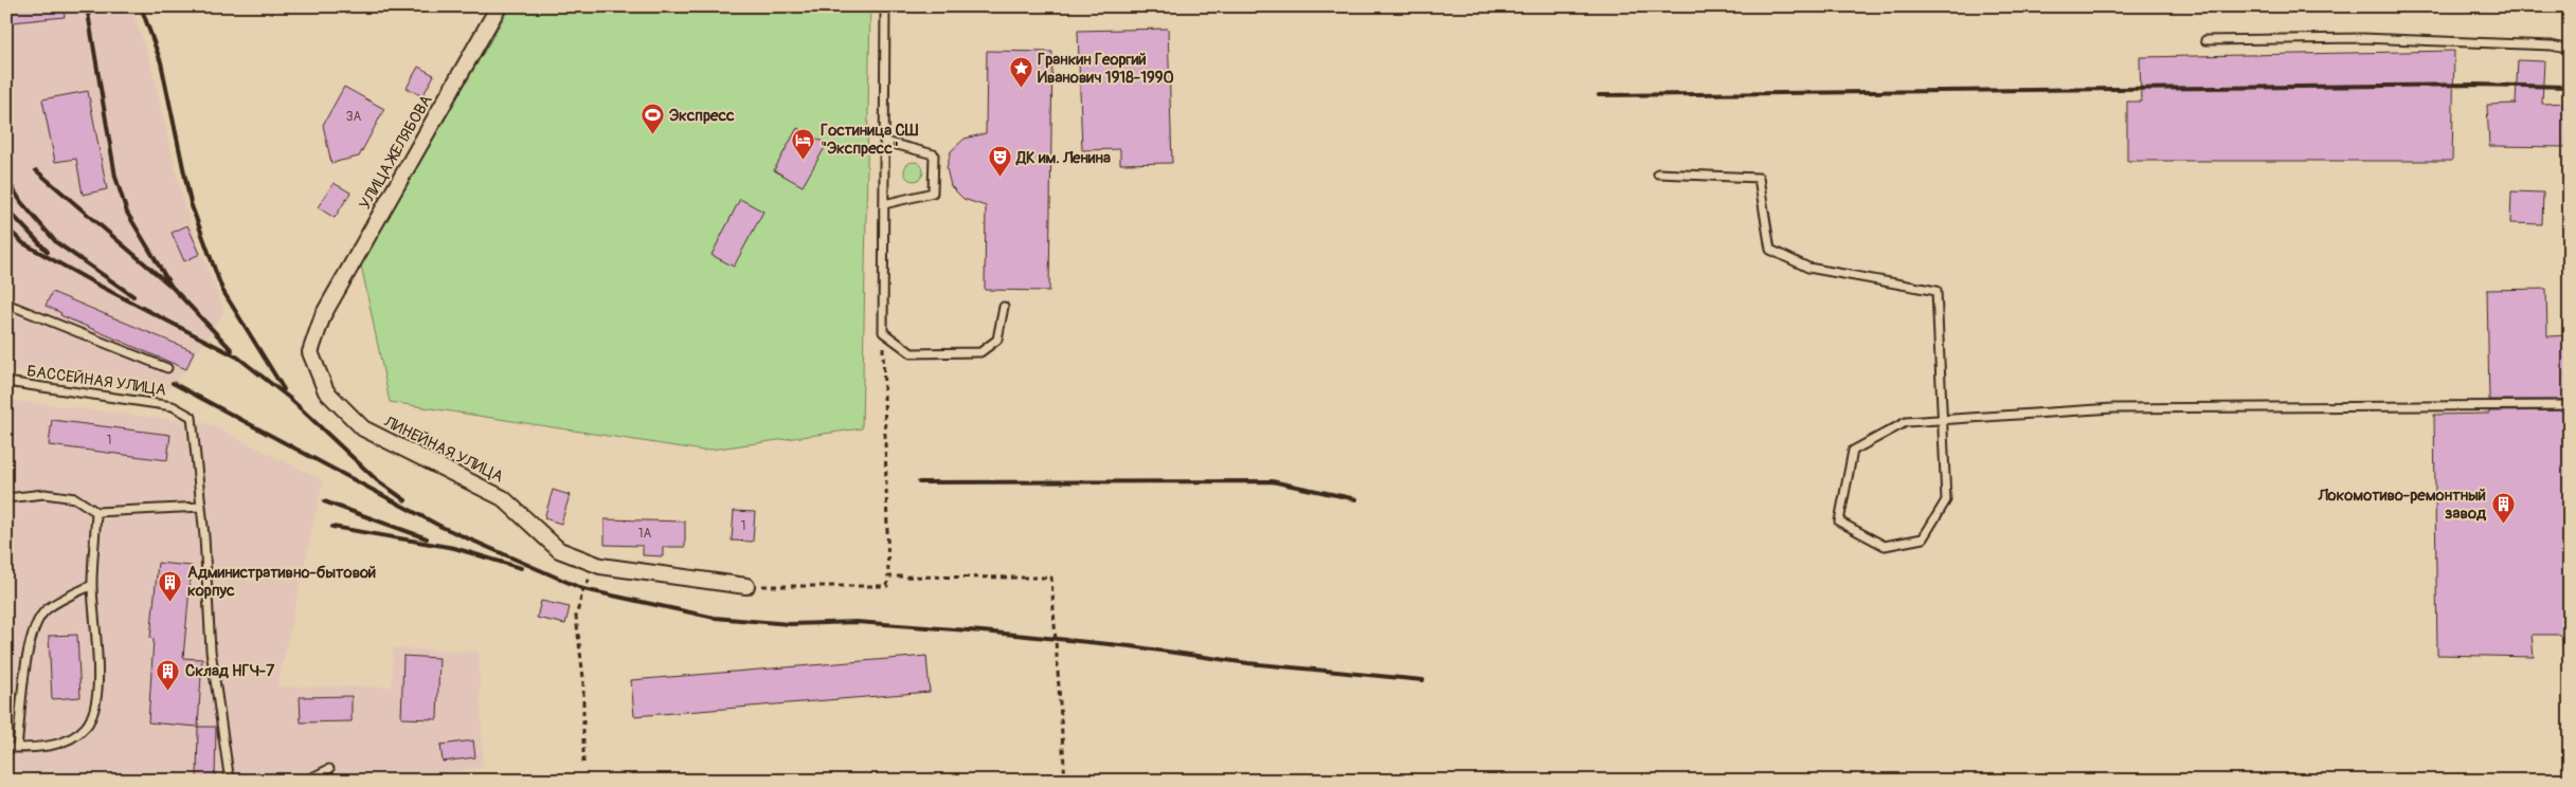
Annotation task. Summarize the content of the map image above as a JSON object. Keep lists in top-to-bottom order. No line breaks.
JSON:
{"streets":{"street":["УЛИЦА ЖЕЛЯБОВА","ЛИНЕЙНАЯ УЛИЦА"],"lane":["БАССЕЙНАЯ УЛИЦА"]},"crossings":[["УЛИЦА ЖЕЛЯБОВА","ЛИНЕЙНАЯ УЛИЦА"]],"places":{"place":["Гранкин Георгий Иванович 1918-1990"],"sports":["Экспресс"],"hotel":["Гостиница СШ \"Экспресс\""],"theatre":["ДК им. Ленина"],"building":["Локомотиво-ремонтный завод","Административно-бытовой корпус","Склад НГЧ-7"]},"house_numbers":["3А","1","1","1А"]}
